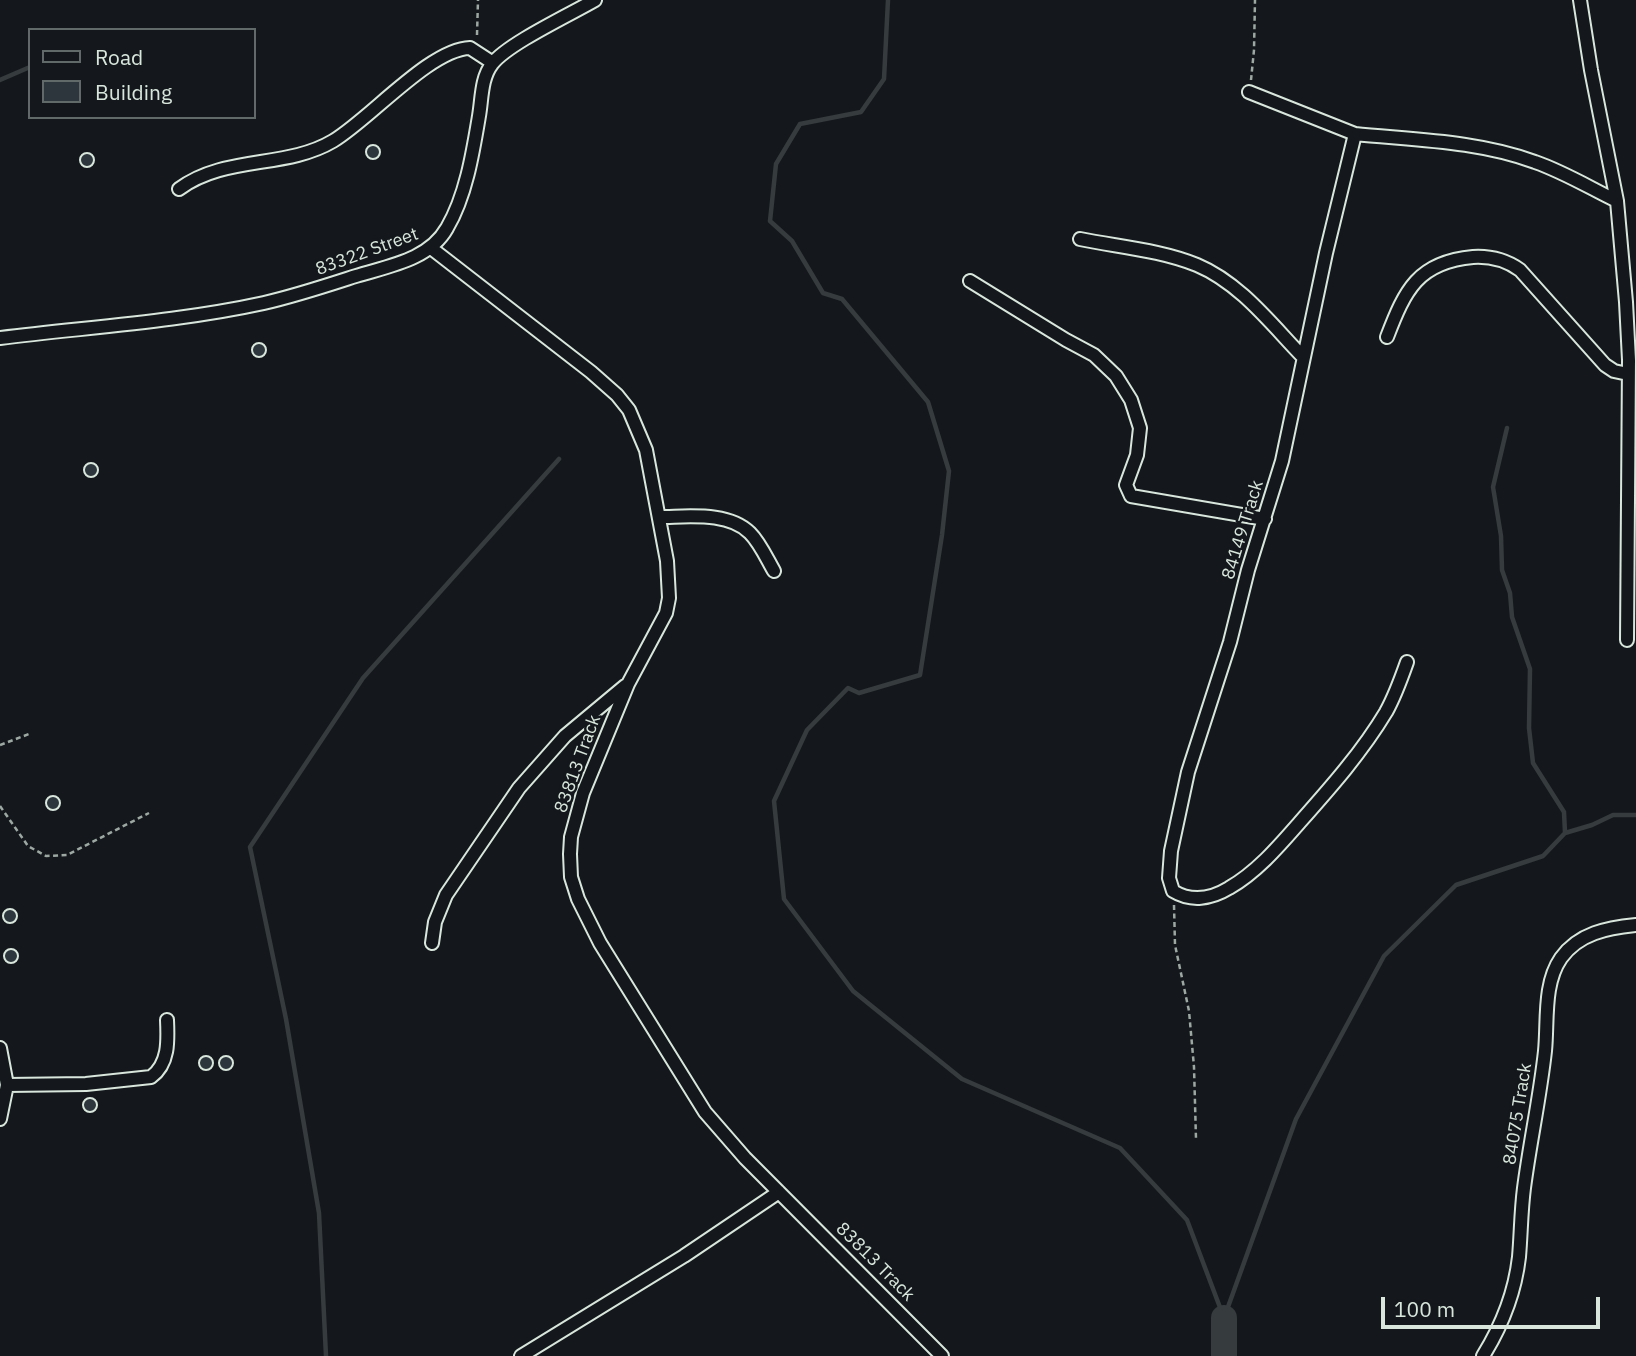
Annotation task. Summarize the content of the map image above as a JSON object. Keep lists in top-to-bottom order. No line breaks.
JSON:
{"streets":{"street":["83322 Street","84149 Track","83813 Track","84075 Track"]},"crossings":[["83322 Street","83813 Track"]],"legend":["Road","Building"],"scale_bar":"100 m"}
